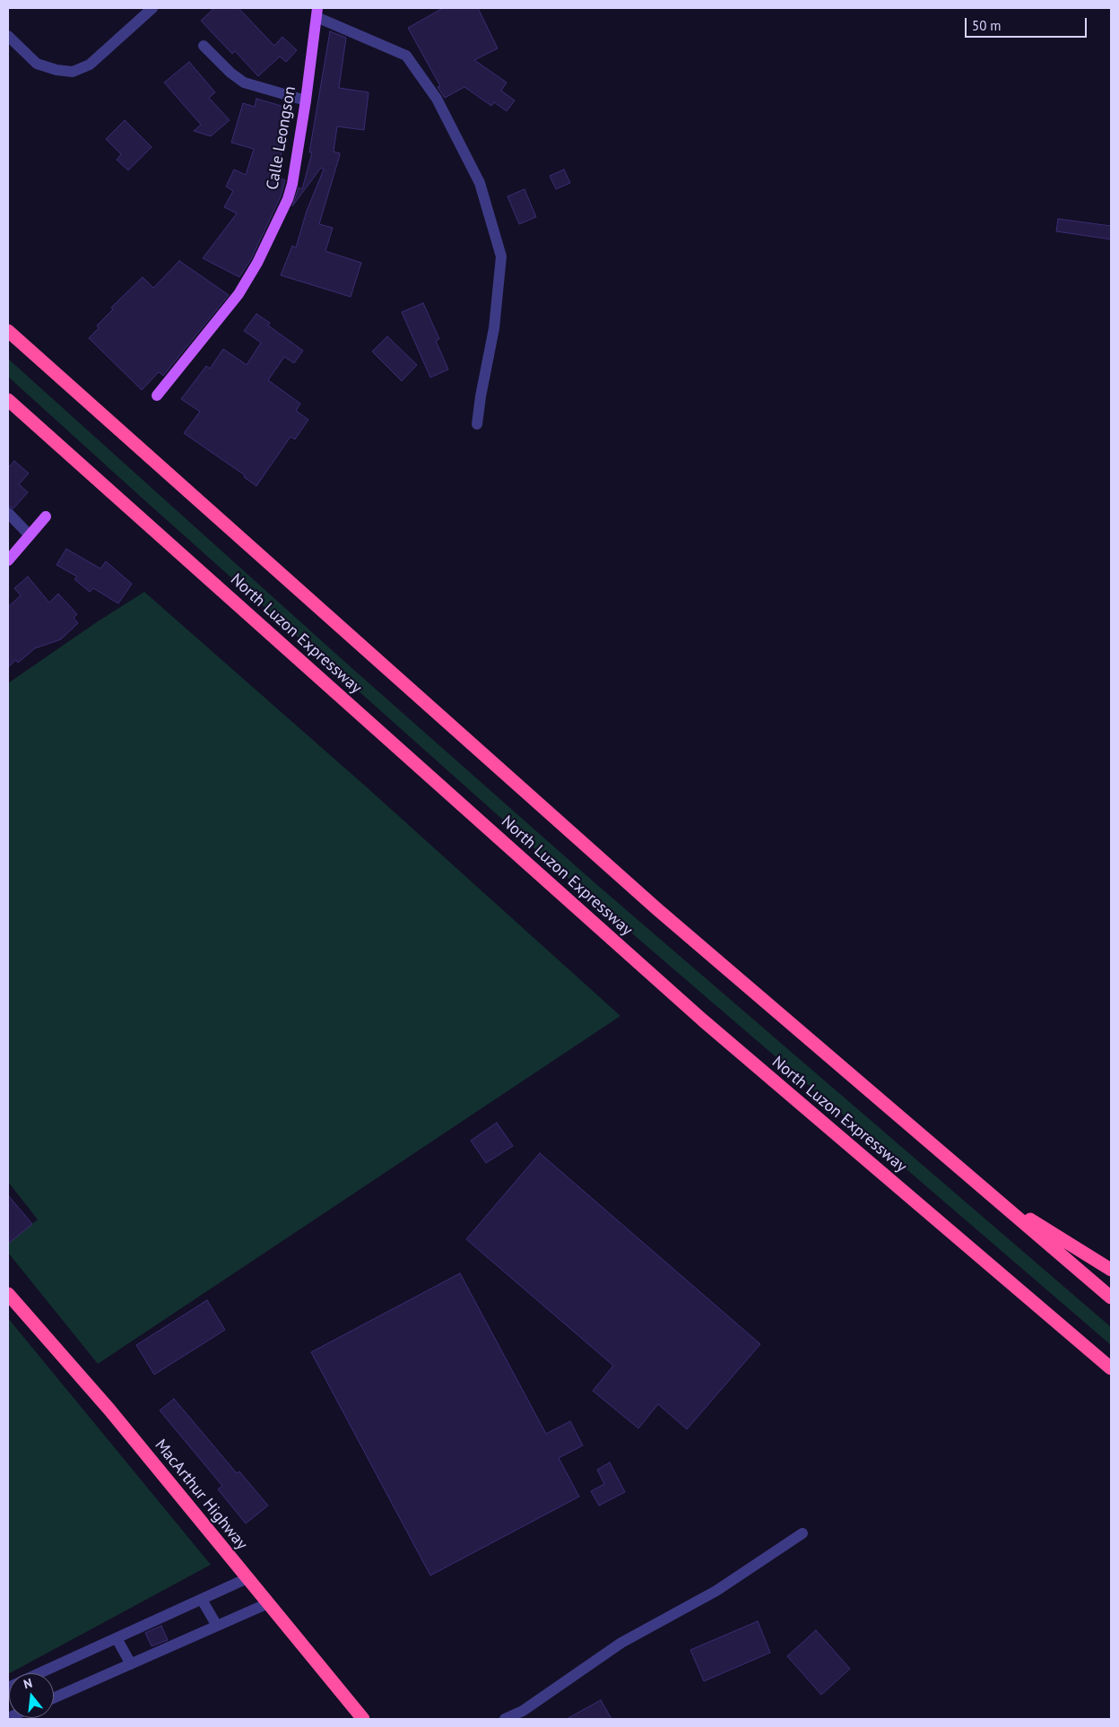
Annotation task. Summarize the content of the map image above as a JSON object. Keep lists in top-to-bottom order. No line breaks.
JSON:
{"streets":{"highway":["North Luzon Expressway","MacArthur Highway"],"main road":["Calle Leongson"]},"scale_bar":"50 m","north":"top"}
